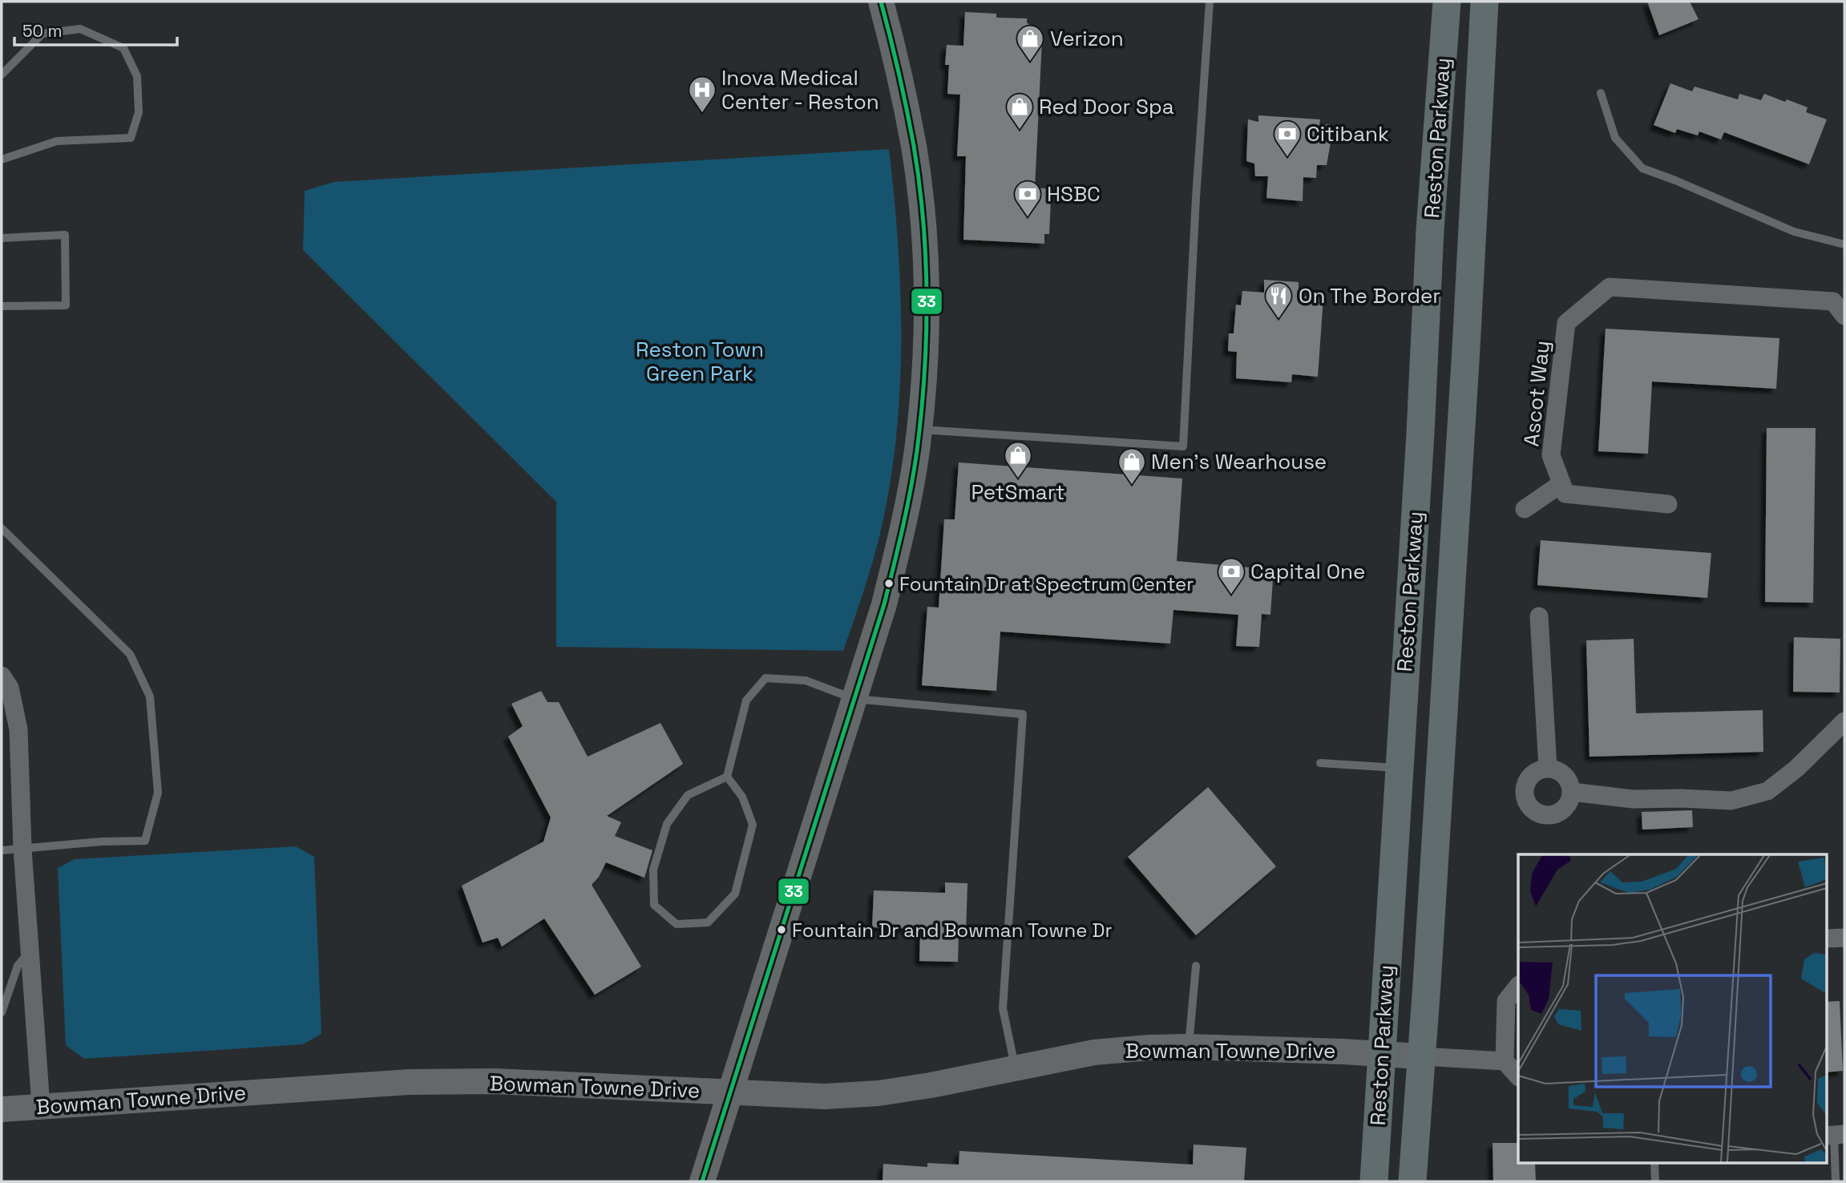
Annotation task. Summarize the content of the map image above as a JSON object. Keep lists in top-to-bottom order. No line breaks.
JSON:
{"streets":{"main road":["Reston Parkway"],"street":["Ascot Way","Bowman Towne Drive"]},"crossings":[["Reston Parkway","Bowman Towne Drive"]],"parks":["Reston Town Green Park"],"places":{"shop":["Verizon","Red Door Spa","PetSmart","Men's Wearhouse"],"hospital":["Inova Medical Center - Reston"],"bank":["Citibank","HSBC","Capital One"],"restaurant":["On The Border"],"other":["Fountain Dr at Spectrum Center","Fountain Dr and Bowman Towne Dr"]},"lines":["transit line 33"],"scale_bar":"50 m"}
